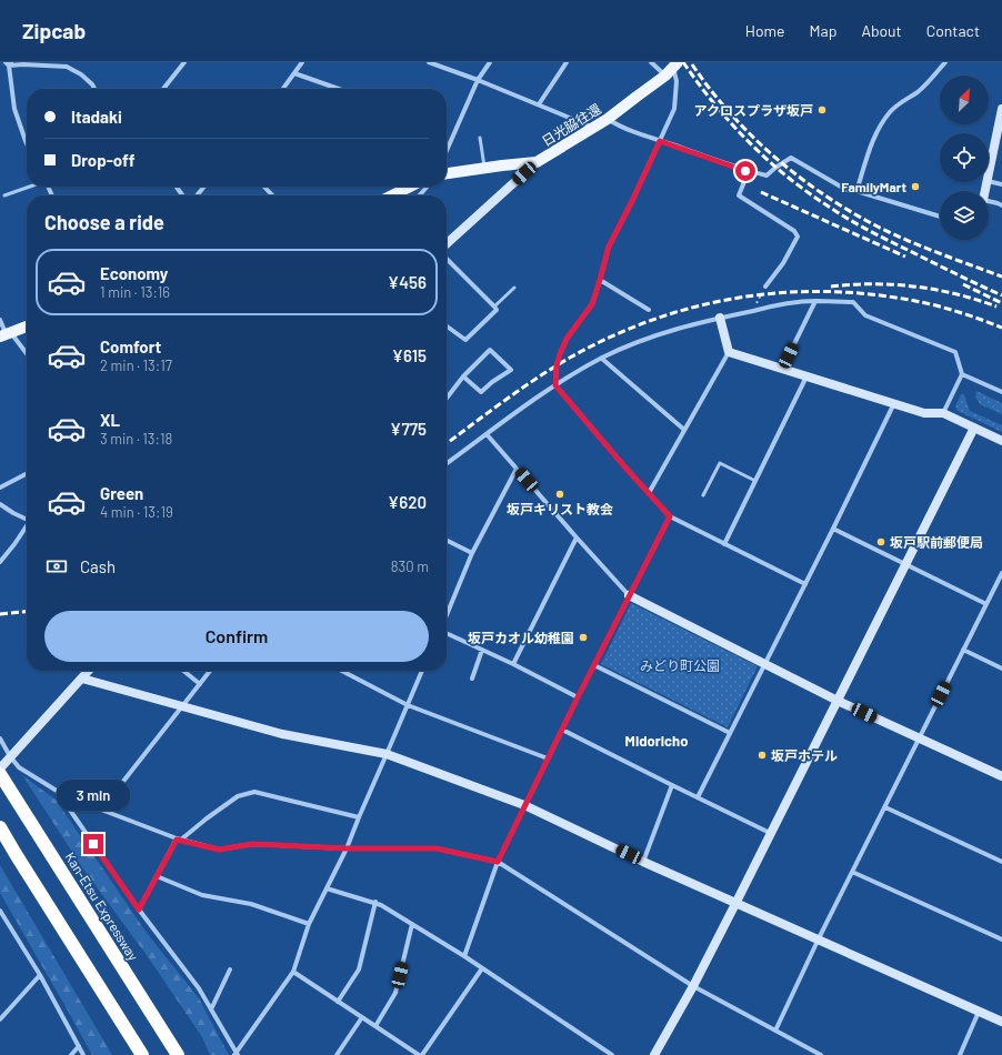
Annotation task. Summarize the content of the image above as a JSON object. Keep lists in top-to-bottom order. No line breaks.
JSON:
{"streets":{"highway":["Kan-Etsu Expressway"],"main road":["日光脇往還"]},"districts":["Midoricho"],"parks":["みどり町公園"],"places":["アクロスプラザ坂戸","FamilyMart","坂戸キリスト教会","坂戸駅前郵便局","坂戸カオル幼稚園","坂戸ホテル"],"north":"top right","page":{"header":"Zipcab","nav":["Home","Map","About","Contact"],"banner":["Itadaki","Drop-off"],"heading":"Choose a ride","list":[{"name":"Economy","note":"1 min · 13:16","value":"¥456"},{"name":"Comfort","note":"2 min · 13:17","value":"¥615"},{"name":"XL","note":"3 min · 13:18","value":"¥775"},{"name":"Green","note":"4 min · 13:19","value":"¥620"}],"pay":["Cash","830 m"],"buttons":"Confirm","bubble":"3 min"}}
